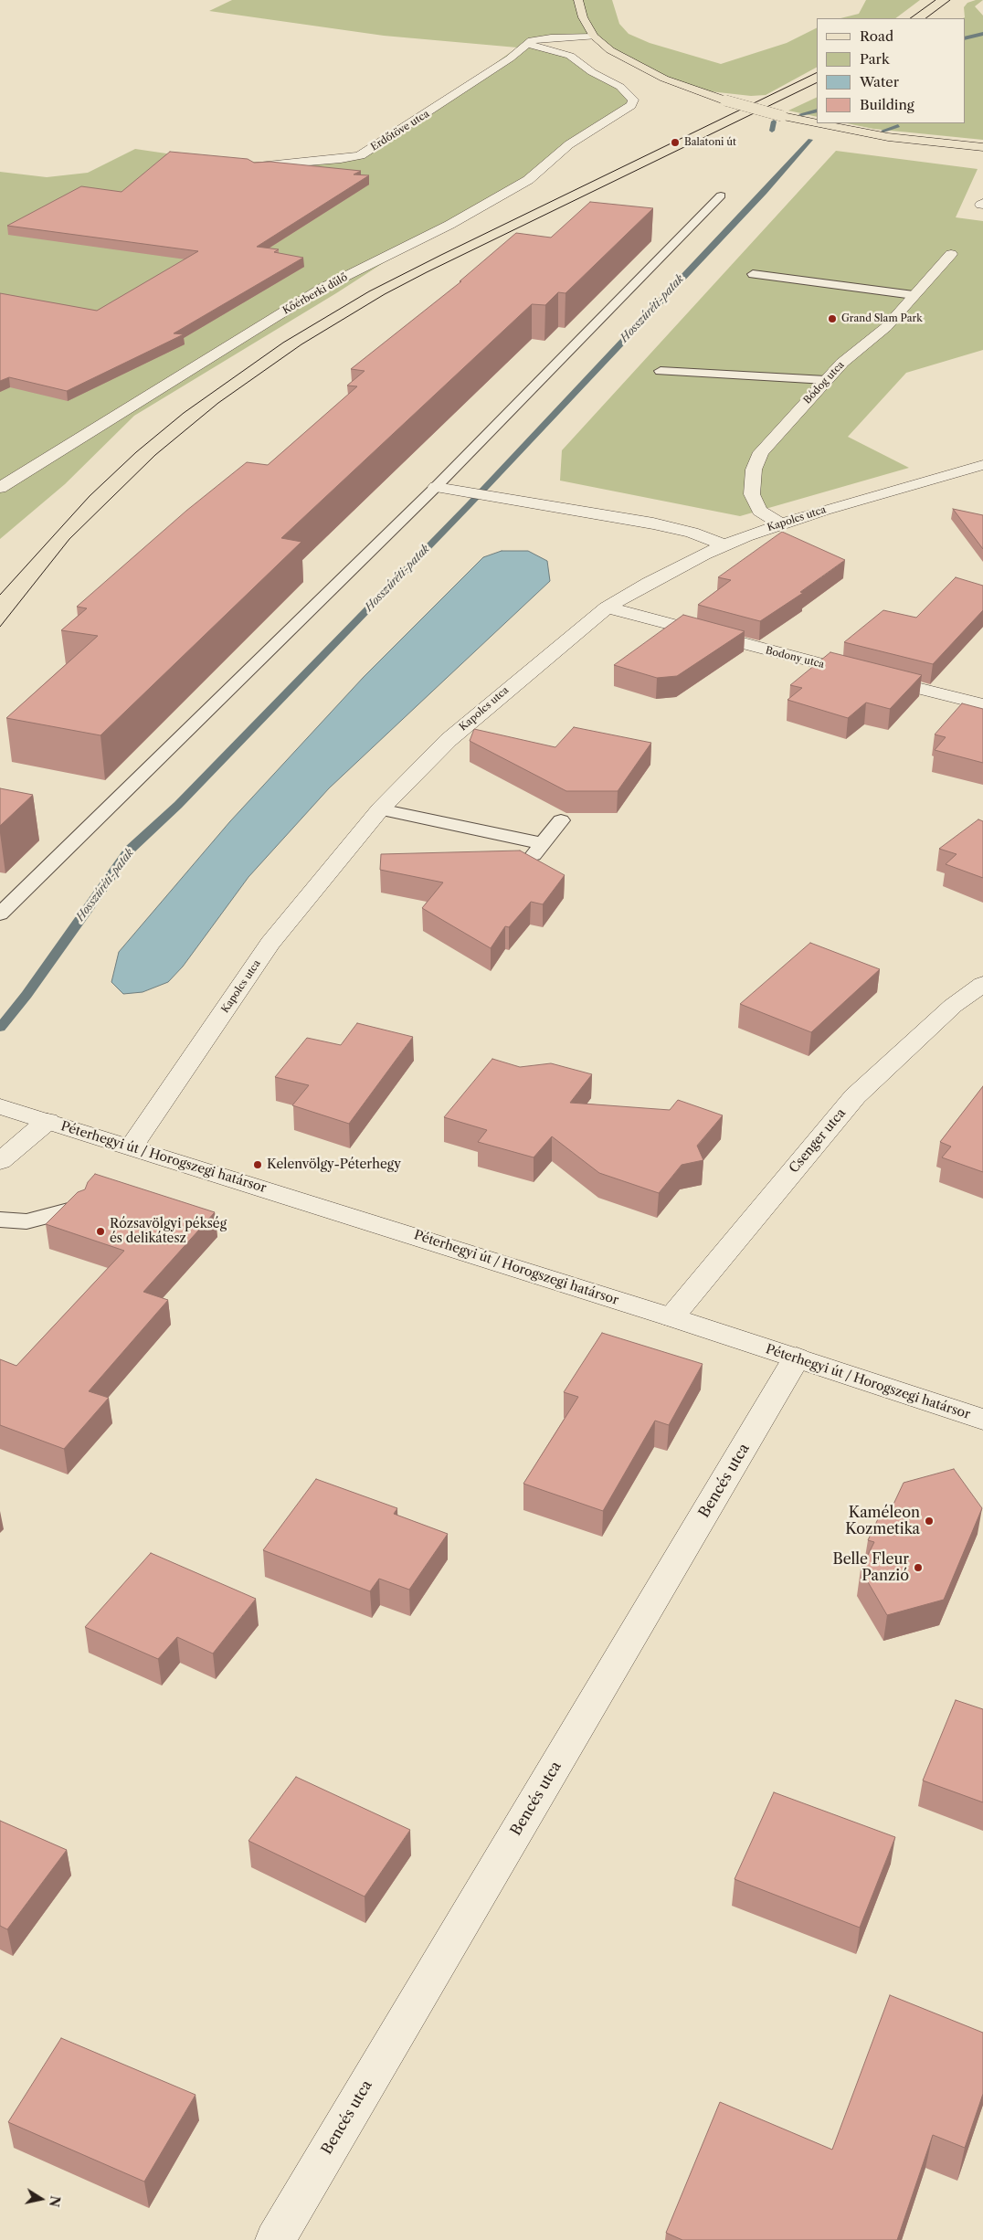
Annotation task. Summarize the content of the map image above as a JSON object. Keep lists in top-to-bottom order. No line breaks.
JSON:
{"streets":{"street":["Erdőtöve utca","Kőérberki dűlő","Bódog utca","Kapolcs utca","Bodony utca","Csenger utca","Péterhegyi út / Horogszegi határsor","Bencés utca"]},"crossings":[["Erdőtöve utca","Kőérberki dűlő"],["Bódog utca","Kapolcs utca"],["Kapolcs utca","Bodony utca"],["Kapolcs utca","Péterhegyi út / Horogszegi határsor"],["Csenger utca","Péterhegyi út / Horogszegi határsor"],["Péterhegyi út / Horogszegi határsor","Bencés utca"]],"water":["Hosszúréti-patak"],"places":["Balatoni út","Grand Slam Park","Kelenvölgy-Péterhegy","Rózsavölgyi pékség és delikátesz","Kaméleon Kozmetika","Belle Fleur Panzió"],"legend":["Road","Park","Water","Building"],"north":"right"}
